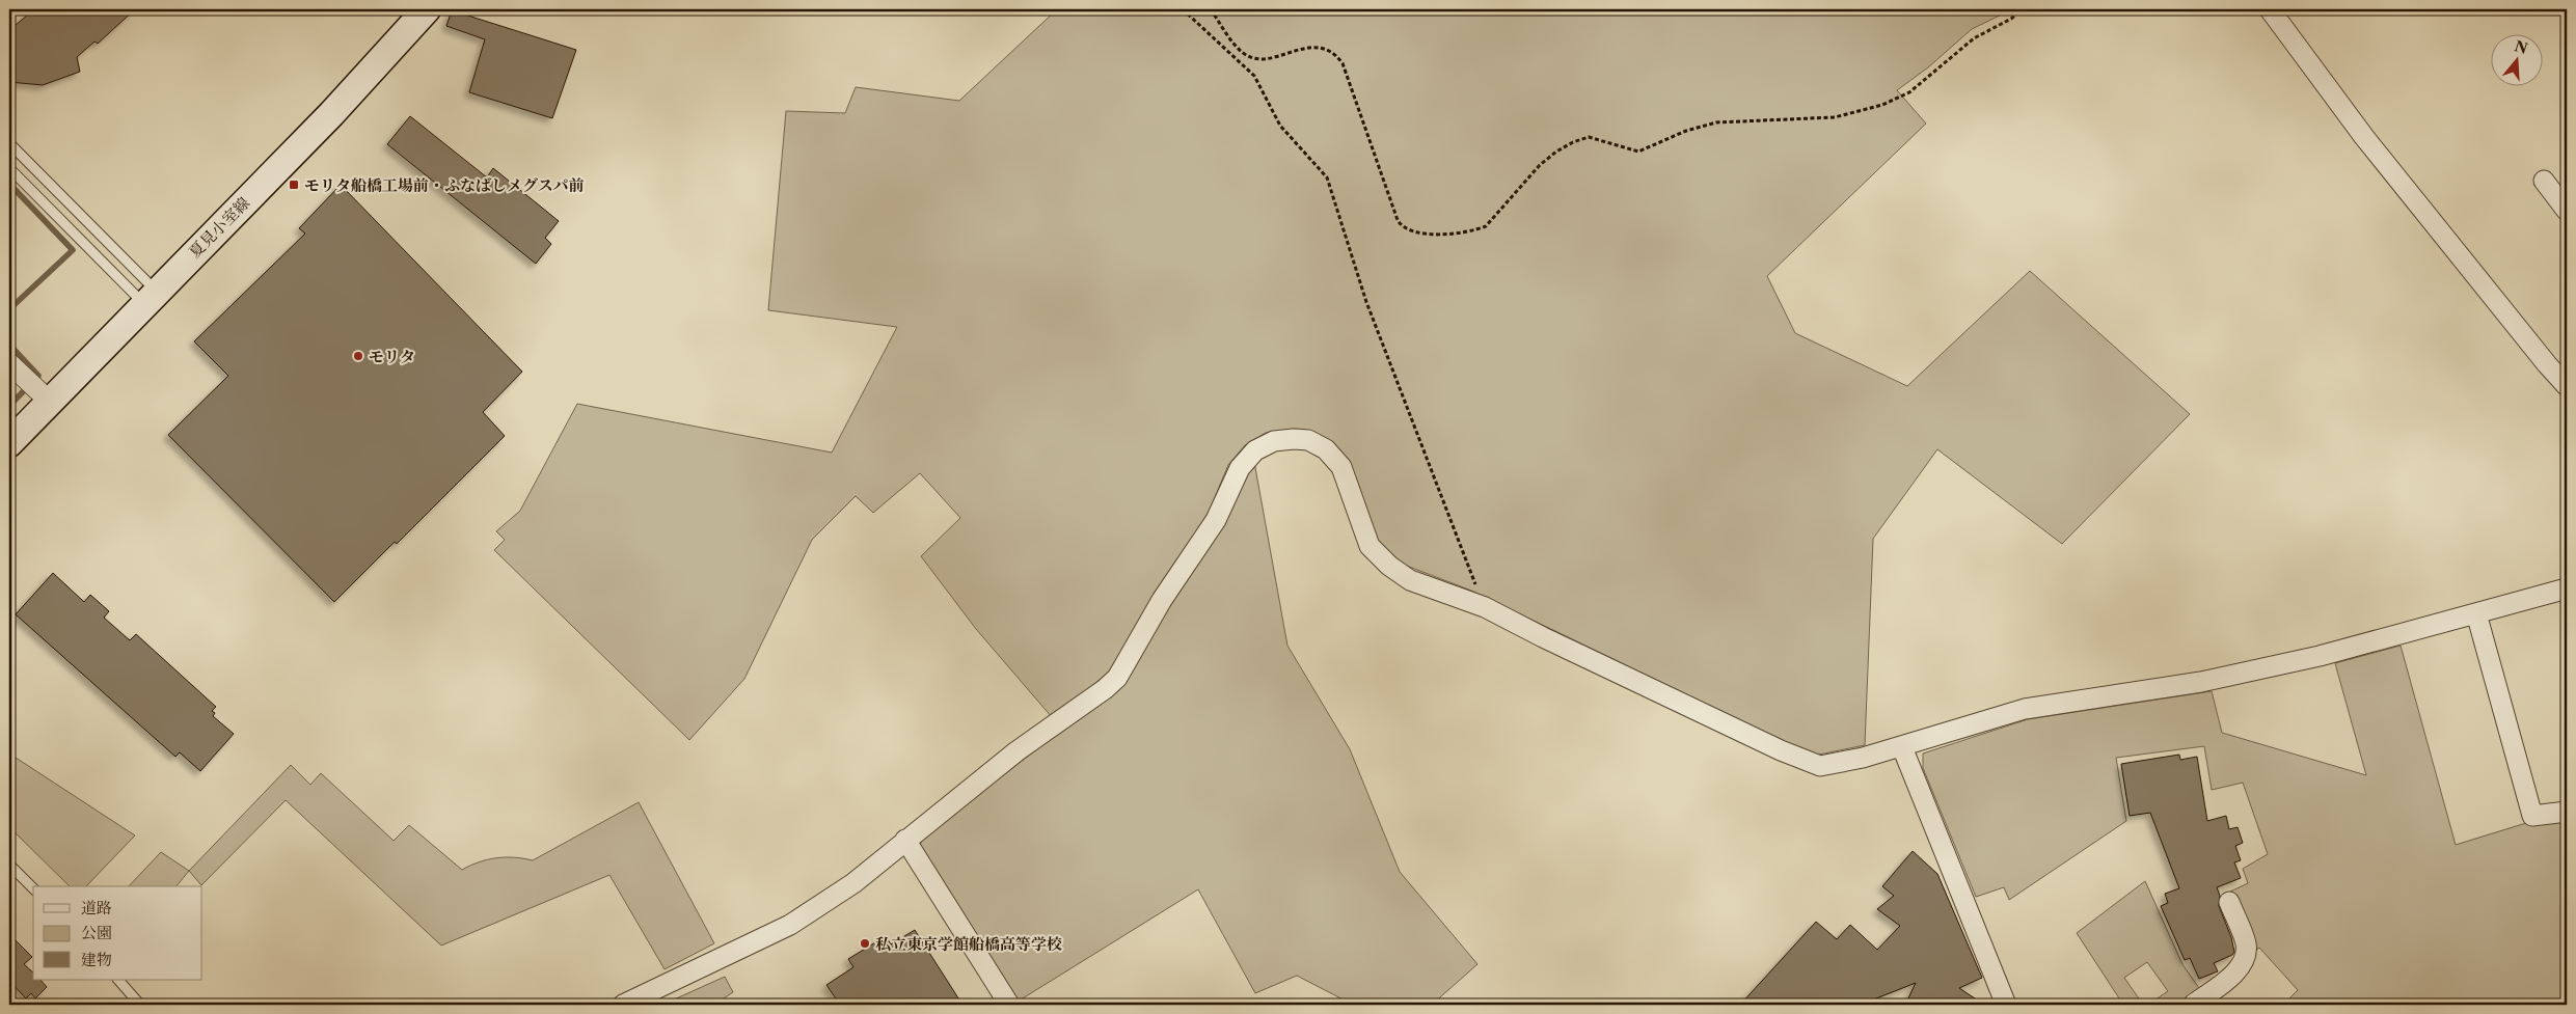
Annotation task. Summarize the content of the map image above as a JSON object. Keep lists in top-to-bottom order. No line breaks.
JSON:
{"streets":{"main road":["夏見小室線"]},"places":{"transit":["モリタ船橋工場前・ふなばしメグスパ前"],"other":["モリタ","私立東京学館船橋高等学校"]},"legend":["道路","公園","建物"],"north":"top"}
